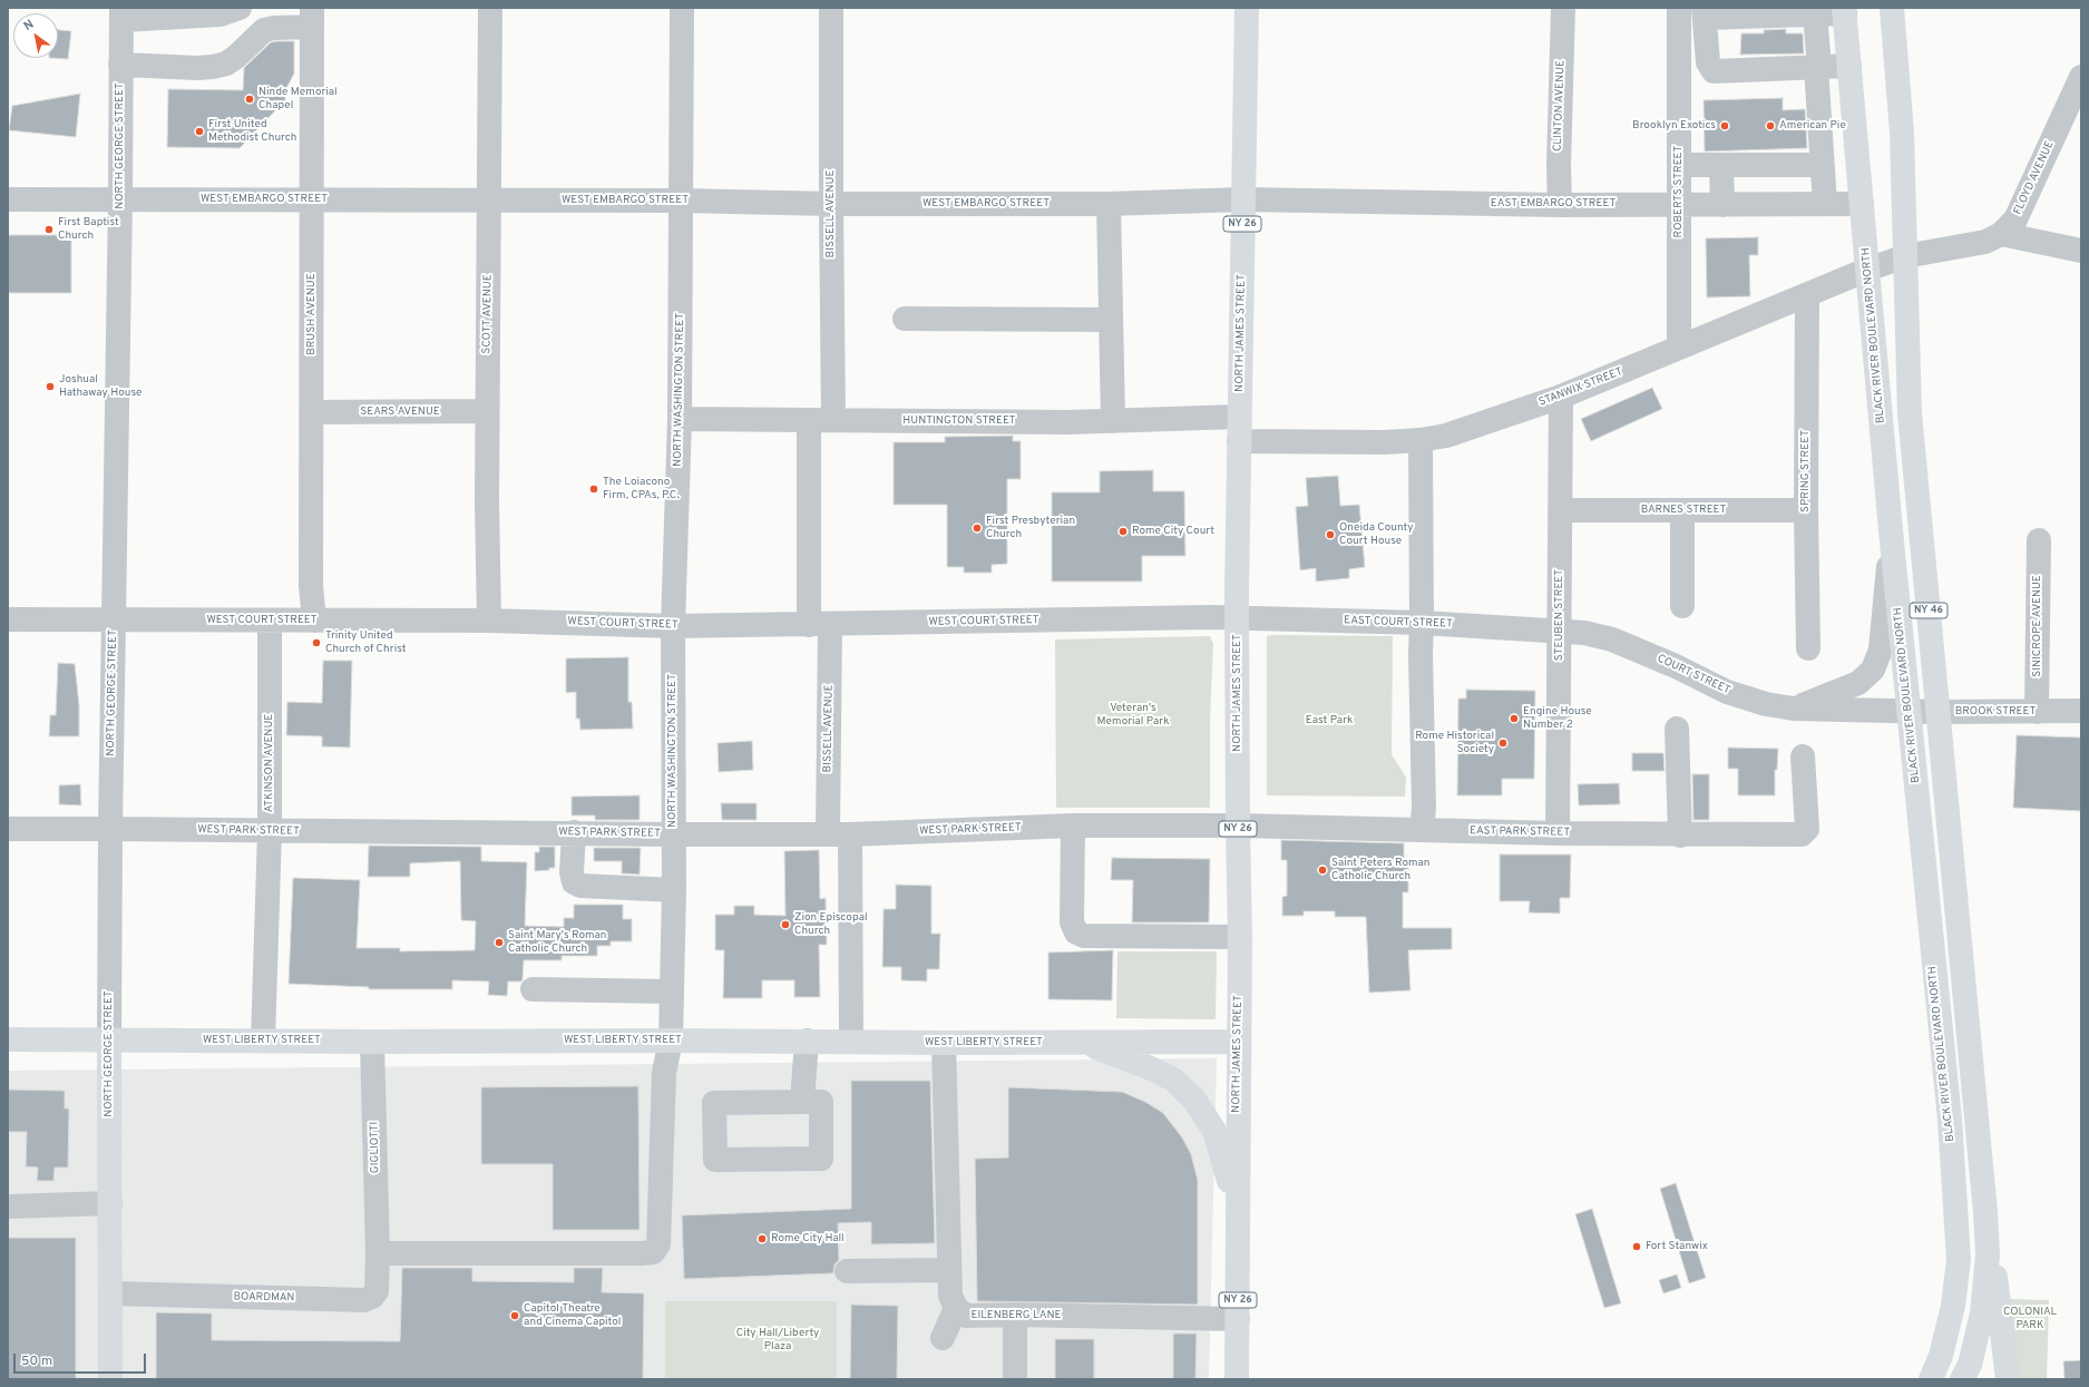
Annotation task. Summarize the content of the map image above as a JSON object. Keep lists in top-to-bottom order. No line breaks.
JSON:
{"streets":{"main road":["NORTH GEORGE STREET","NY 26","NORTH JAMES STREET","BLACK RIVER BOULEVARD NORTH","NY 46","WEST LIBERTY STREET"],"street":["CLINTON AVENUE","FLOYD AVENUE","ROBERTS STREET","WEST EMBARGO STREET","EAST EMBARGO STREET","BISSELL AVENUE","BRUSH AVENUE","SCOTT AVENUE","STANWIX STREET","NORTH WASHINGTON STREET","SEARS AVENUE","HUNTINGTON STREET","SPRING STREET","BARNES STREET","STEUBEN STREET","WEST COURT STREET","EAST COURT STREET","SINICROPE AVENUE","COURT STREET","BROOK STREET","ATKINSON AVENUE","WEST PARK STREET","EAST PARK STREET","GIGLIOTTI","BOARDMAN","EILENBERG LANE"]},"crossings":[["CLINTON AVENUE","EAST EMBARGO STREET"],["NORTH GEORGE STREET","WEST EMBARGO STREET"],["NORTH GEORGE STREET","WEST COURT STREET"],["NORTH GEORGE STREET","WEST PARK STREET"],["NORTH GEORGE STREET","WEST LIBERTY STREET"],["NORTH GEORGE STREET","BOARDMAN"],["FLOYD AVENUE","STANWIX STREET"],["FLOYD AVENUE","NY 46"],["ROBERTS STREET","EAST EMBARGO STREET"],["ROBERTS STREET","STANWIX STREET"],["WEST EMBARGO STREET","EAST EMBARGO STREET"],["WEST EMBARGO STREET","BISSELL AVENUE"],["WEST EMBARGO STREET","BRUSH AVENUE"],["WEST EMBARGO STREET","SCOTT AVENUE"],["WEST EMBARGO STREET","NORTH JAMES STREET"],["WEST EMBARGO STREET","NORTH WASHINGTON STREET"],["EAST EMBARGO STREET","NORTH JAMES STREET"],["EAST EMBARGO STREET","BLACK RIVER BOULEVARD NORTH"],["BISSELL AVENUE","HUNTINGTON STREET"],["BISSELL AVENUE","WEST COURT STREET"],["BISSELL AVENUE","WEST PARK STREET"],["BISSELL AVENUE","WEST LIBERTY STREET"],["BRUSH AVENUE","SEARS AVENUE"],["BRUSH AVENUE","WEST COURT STREET"],["SCOTT AVENUE","SEARS AVENUE"],["SCOTT AVENUE","WEST COURT STREET"],["NORTH JAMES STREET","STANWIX STREET"],["NORTH JAMES STREET","HUNTINGTON STREET"],["NORTH JAMES STREET","WEST COURT STREET"],["NORTH JAMES STREET","EAST COURT STREET"],["NORTH JAMES STREET","WEST PARK STREET"],["NORTH JAMES STREET","EAST PARK STREET"],["NORTH JAMES STREET","WEST LIBERTY STREET"],["NORTH JAMES STREET","EILENBERG LANE"],["BLACK RIVER BOULEVARD NORTH","STANWIX STREET"],["BLACK RIVER BOULEVARD NORTH","COURT STREET"],["BLACK RIVER BOULEVARD NORTH","BROOK STREET"],["STANWIX STREET","SPRING STREET"],["STANWIX STREET","NY 46"],["STANWIX STREET","STEUBEN STREET"],["NORTH WASHINGTON STREET","HUNTINGTON STREET"],["NORTH WASHINGTON STREET","WEST COURT STREET"],["NORTH WASHINGTON STREET","WEST PARK STREET"],["NORTH WASHINGTON STREET","WEST LIBERTY STREET"],["NORTH WASHINGTON STREET","GIGLIOTTI"],["NORTH WASHINGTON STREET","BOARDMAN"],["SPRING STREET","BARNES STREET"],["BARNES STREET","STEUBEN STREET"],["NY 46","BROOK STREET"],["STEUBEN STREET","EAST COURT STREET"],["STEUBEN STREET","COURT STREET"],["STEUBEN STREET","EAST PARK STREET"],["WEST COURT STREET","EAST COURT STREET"],["WEST COURT STREET","ATKINSON AVENUE"],["EAST COURT STREET","COURT STREET"],["SINICROPE AVENUE","BROOK STREET"],["COURT STREET","BROOK STREET"],["ATKINSON AVENUE","WEST PARK STREET"],["ATKINSON AVENUE","WEST LIBERTY STREET"],["WEST PARK STREET","EAST PARK STREET"],["WEST LIBERTY STREET","GIGLIOTTI"],["WEST LIBERTY STREET","EILENBERG LANE"],["GIGLIOTTI","BOARDMAN"]],"parks":["Veteran's Memorial Park","East Park","COLONIAL PARK","City Hall/Liberty Plaza"],"places":["Ninde Memorial Chapel","Brooklyn Exotics","American Pie","First United Methodist Church","First Baptist Church","Joshual Hathaway House","The Loiacono Firm, CPAs, P.C.","First Presbyterian Church","Rome City Court","Oneida County Court House","Trinity United Church of Christ","Engine House Number 2","Rome Historical Society","Saint Peters Roman Catholic Church","Zion Episcopal Church","Saint Mary's Roman Catholic Church","Rome City Hall","Fort Stanwix","Capitol Theatre and Cinema Capitol"],"scale_bar":"50 m","north":"top left"}
